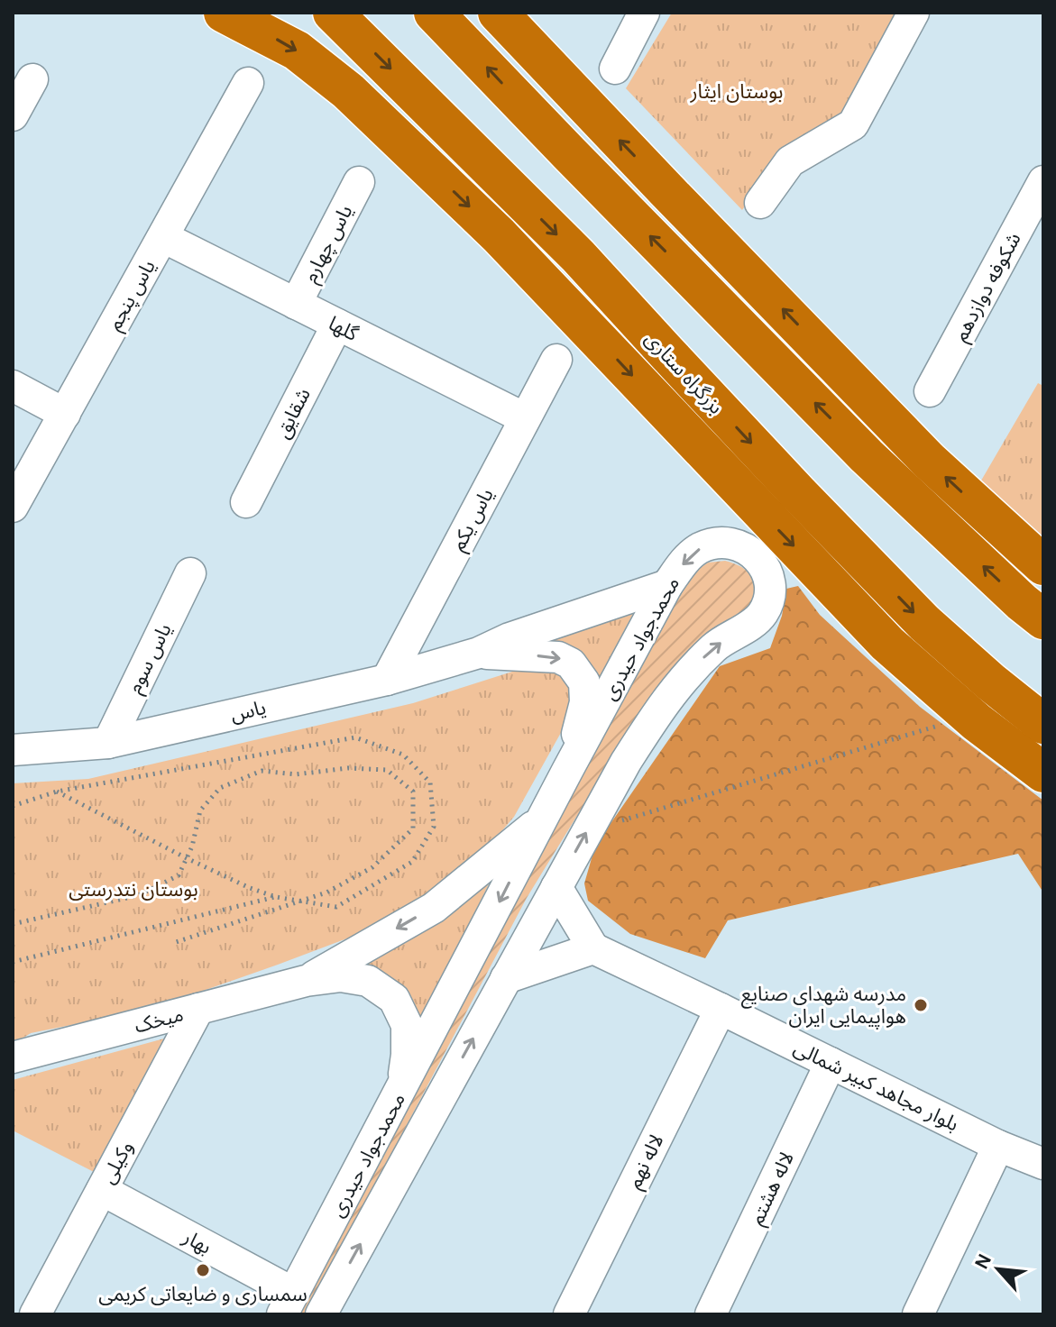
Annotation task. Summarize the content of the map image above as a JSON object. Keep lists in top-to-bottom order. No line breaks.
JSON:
{"streets":{"highway":["بزرگراه ستاری"],"street":["یاس چهارم","شکوفه دوازدهم","یاس پنجم","گلها","شقایق","یاس یکم","محمدجواد حیدری","یاس سوم","یاس","میخک","بلوار مجاهد کبیر شمالی","لاله نهم","وکیلی","لاله هشتم","بهار"]},"crossings":[["یاس چهارم","گلها"],["یاس پنجم","گلها"],["گلها","شقایق"],["گلها","یاس یکم"],["یاس یکم","یاس"],["محمدجواد حیدری","بهار"],["یاس سوم","یاس"],["میخک","وکیلی"],["بلوار مجاهد کبیر شمالی","لاله نهم"],["بلوار مجاهد کبیر شمالی","لاله هشتم"],["وکیلی","بهار"]],"parks":["بوستان ایثار","بوستان نتدرستی"],"places":["مدرسه شهدای صنایع هواپیمایی ایران","سمساری و ضایعاتی کریمی"],"north":"top left"}
